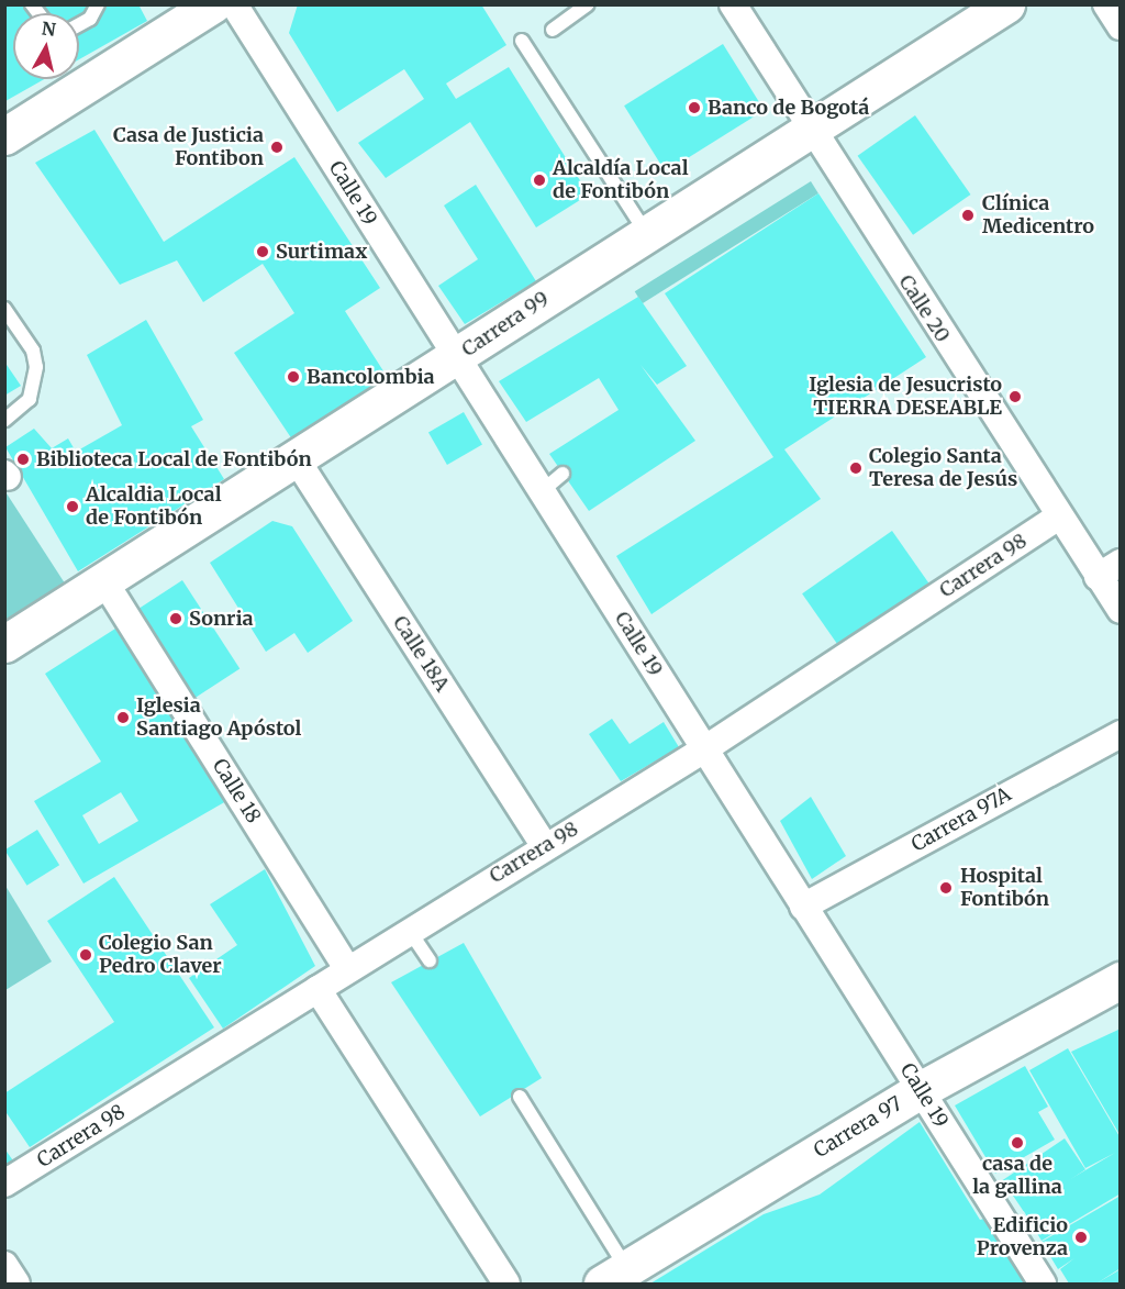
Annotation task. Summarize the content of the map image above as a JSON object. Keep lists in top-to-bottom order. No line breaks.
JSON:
{"streets":{"main road":["Carrera 99","Carrera 97"],"street":["Calle 19","Calle 20","Carrera 98","Calle 18A","Calle 18","Carrera 97A"]},"crossings":[["Calle 19","Carrera 99"],["Calle 19","Carrera 98"],["Calle 19","Carrera 97A"],["Calle 19","Carrera 97"],["Calle 20","Carrera 99"],["Calle 20","Carrera 98"],["Carrera 99","Calle 18A"],["Carrera 99","Calle 18"],["Carrera 98","Calle 18A"],["Carrera 98","Calle 18"]],"places":["Banco de Bogotá","Casa de Justicia Fontibon","Alcaldía Local de Fontibón","Clínica Medicentro","Surtimax","Bancolombia","Iglesia de Jesucristo TIERRA DESEABLE","Biblioteca Local de Fontibón","Colegio Santa Teresa de Jesús","Alcaldia Local de Fontibón","Sonria","Iglesia Santiago Apóstol","Hospital Fontibón","Colegio San Pedro Claver","casa de la gallina","Edificio Provenza"],"north":"top"}
